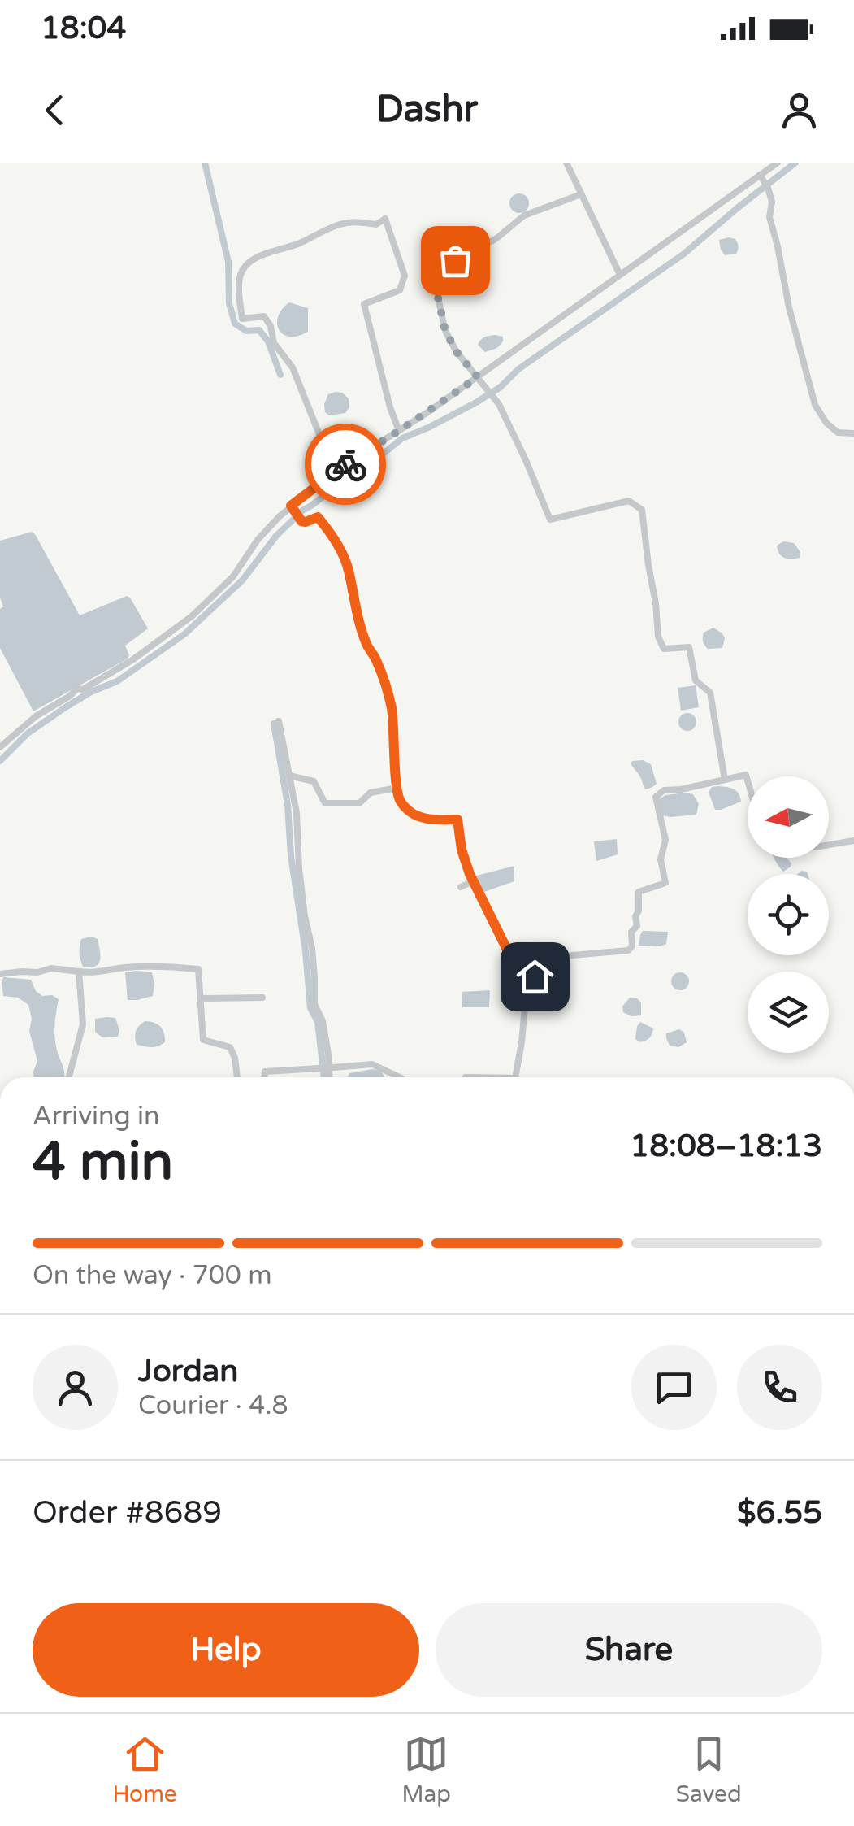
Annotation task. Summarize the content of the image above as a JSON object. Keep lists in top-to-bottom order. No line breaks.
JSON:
{"north":"left","page":{"status":"18:04","header":"Dashr","heading":["4 min","Arriving in","18:08–18:13"],"panel":["Jordan","Courier · 4.8","Order #8689","$6.55"],"bar":"On the way · 700 m","buttons":["Help","Share"],"tabs":["Home","Map","Saved"]}}
